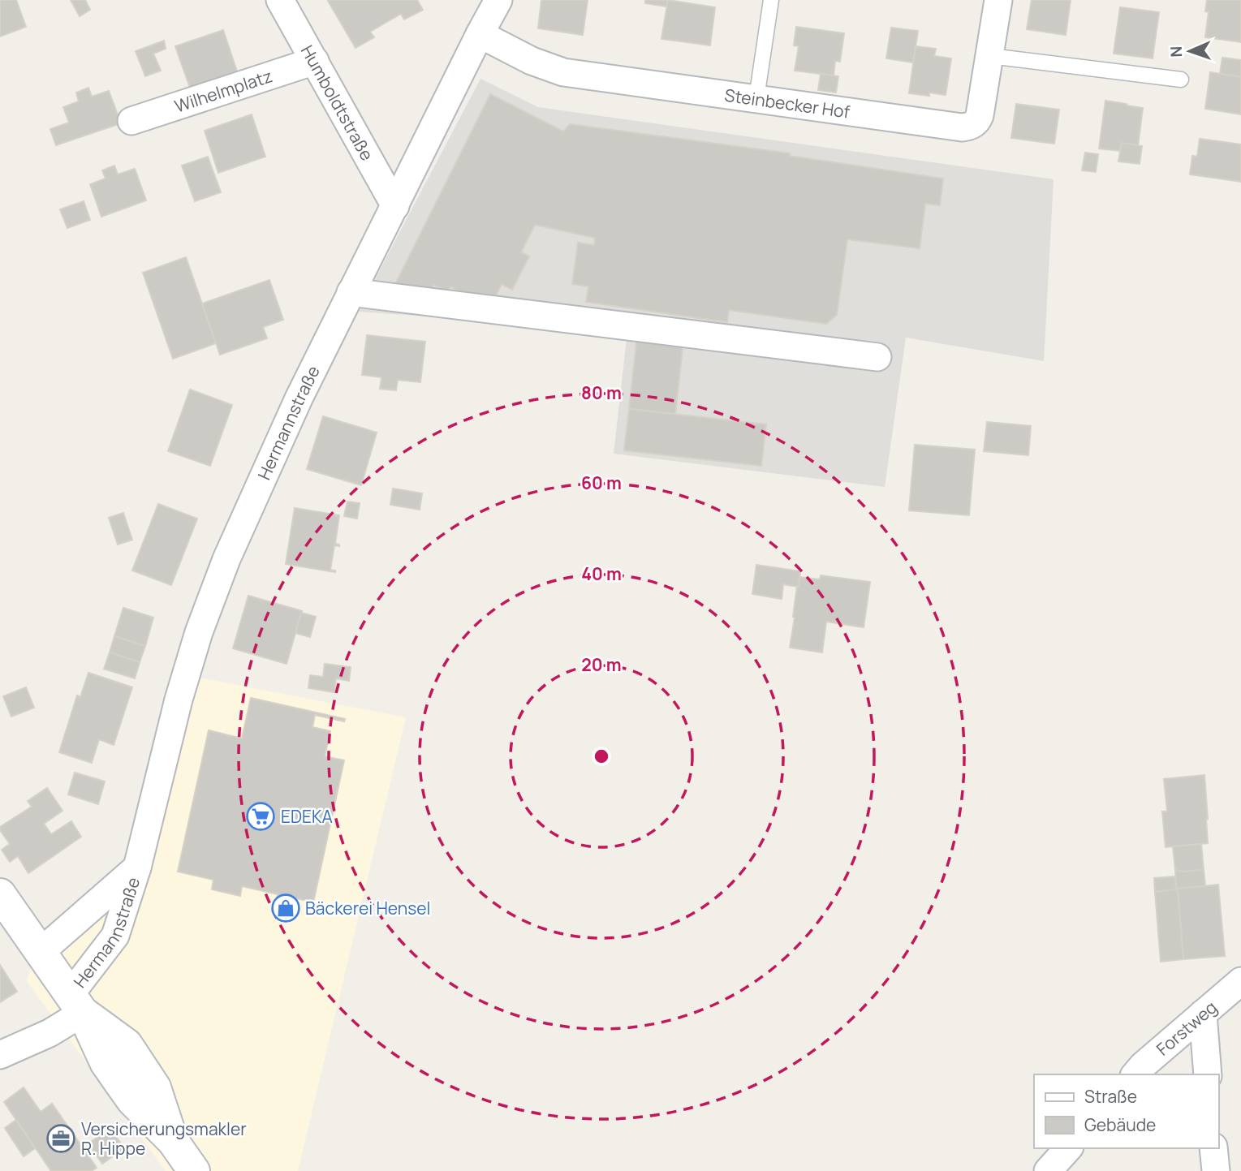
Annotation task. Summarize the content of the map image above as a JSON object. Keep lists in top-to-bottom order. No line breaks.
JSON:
{"streets":{"street":["Wilhelmplatz","Steinbecker Hof","Humboldtstraße","Hermannstraße","Forstweg"]},"crossings":[["Wilhelmplatz","Humboldtstraße"],["Steinbecker Hof","Hermannstraße"],["Humboldtstraße","Hermannstraße"]],"places":{"supermarket":["EDEKA"],"shop":["Bäckerei Hensel"],"office":["Versicherungsmakler R. Hippe"]},"legend":["Straße","Gebäude"],"north":"left","rings":["80 m","60 m","40 m","20 m"]}
